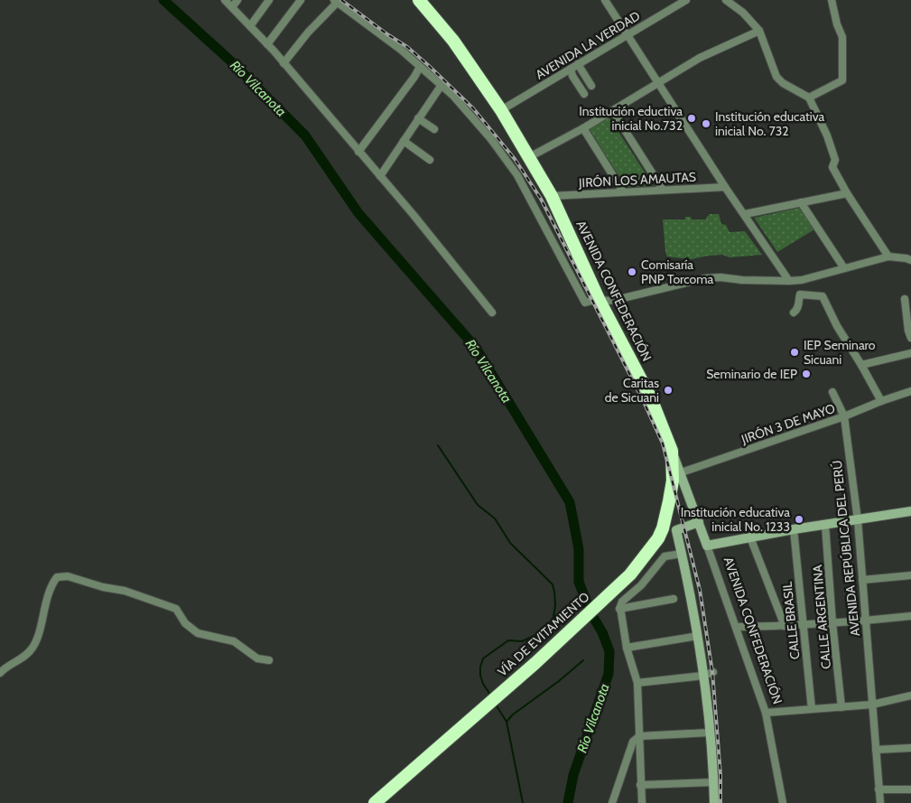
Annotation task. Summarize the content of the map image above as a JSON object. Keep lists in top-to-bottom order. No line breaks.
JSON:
{"streets":{"highway":["AVENIDA CONFEDERACIÓN","VÍA DE EVITAMIENTO"],"street":["AVENIDA LA VERDAD","JIRÓN LOS AMAUTAS","JIRÓN 3 DE MAYO","AVENIDA REPÚBLICA DEL PERÚ","CALLE ARGENTINA","CALLE BRASIL"]},"crossings":[["AVENIDA LA VERDAD","AVENIDA CONFEDERACIÓN"],["JIRÓN LOS AMAUTAS","AVENIDA CONFEDERACIÓN"],["AVENIDA CONFEDERACIÓN","JIRÓN 3 DE MAYO"],["AVENIDA CONFEDERACIÓN","VÍA DE EVITAMIENTO"],["JIRÓN 3 DE MAYO","AVENIDA REPÚBLICA DEL PERÚ"],["JIRÓN 3 DE MAYO","VÍA DE EVITAMIENTO"]],"water":["Río Vilcanota"],"places":["Institución eductiva inicial No.732","Institución educativa inicial No. 732","Comisaría PNP Torcoma","IEP Seminaro Sicuani","Seminario de IEP","Caritas de Sicuani","Institución educativa inicial No. 1233"]}
